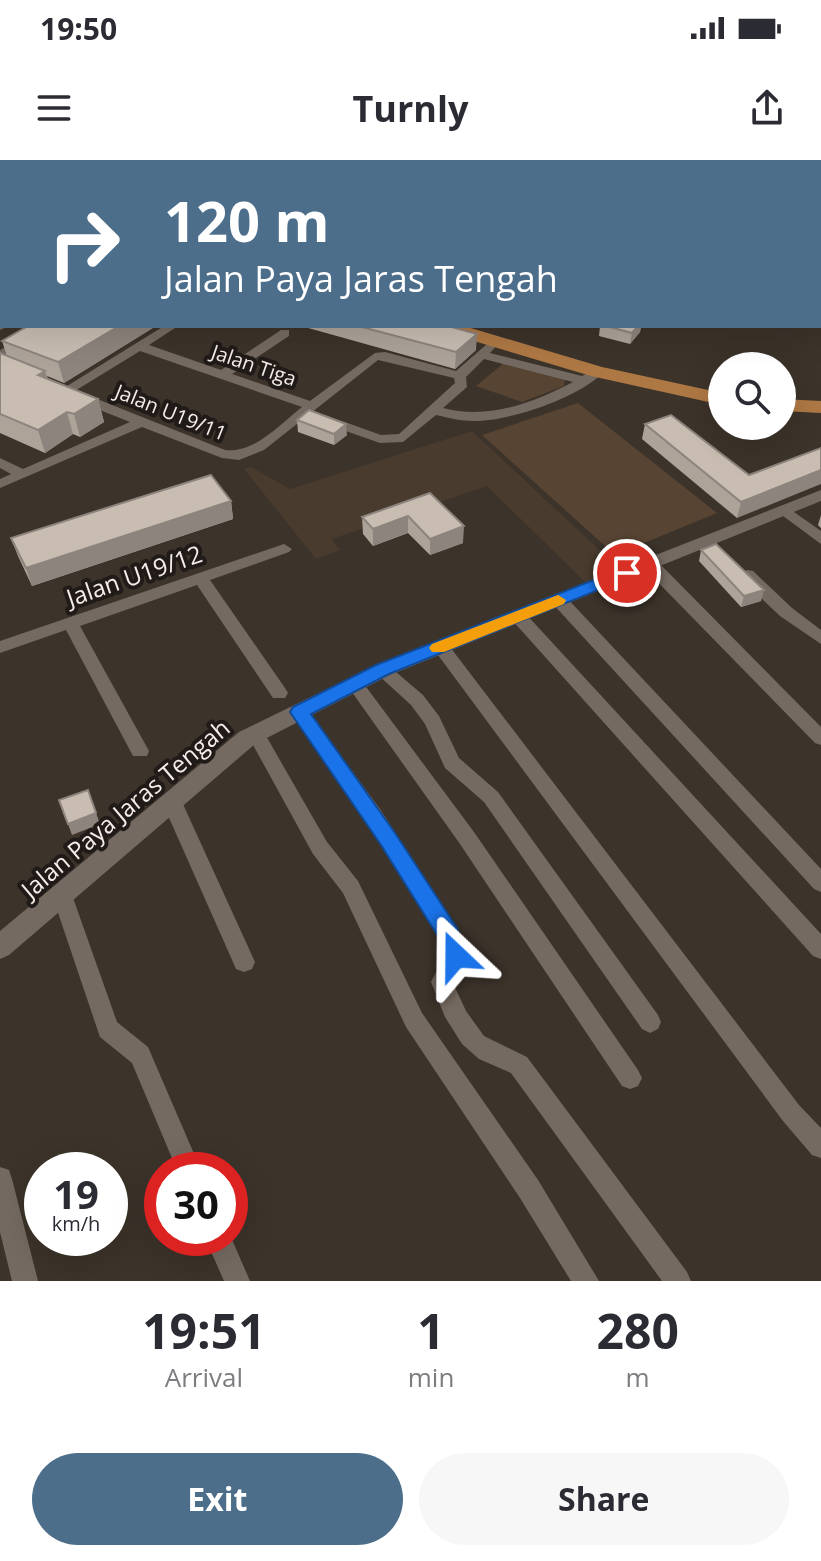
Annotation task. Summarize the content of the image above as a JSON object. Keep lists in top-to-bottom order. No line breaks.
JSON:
{"streets":{"street":["Jalan Tiga","Jalan U19/11","Jalan U19/12","Jalan Paya Jaras Tengah"]},"crossings":[["Jalan Tiga","Jalan U19/11"]],"page":{"status":"19:50","header":"Turnly","turn":["120 m","Jalan Paya Jaras Tengah"],"speed":"19 km/h","limit":"30","eta":["19:51","Arrival","1","min","280","m"],"buttons":["Exit","Share"]}}
